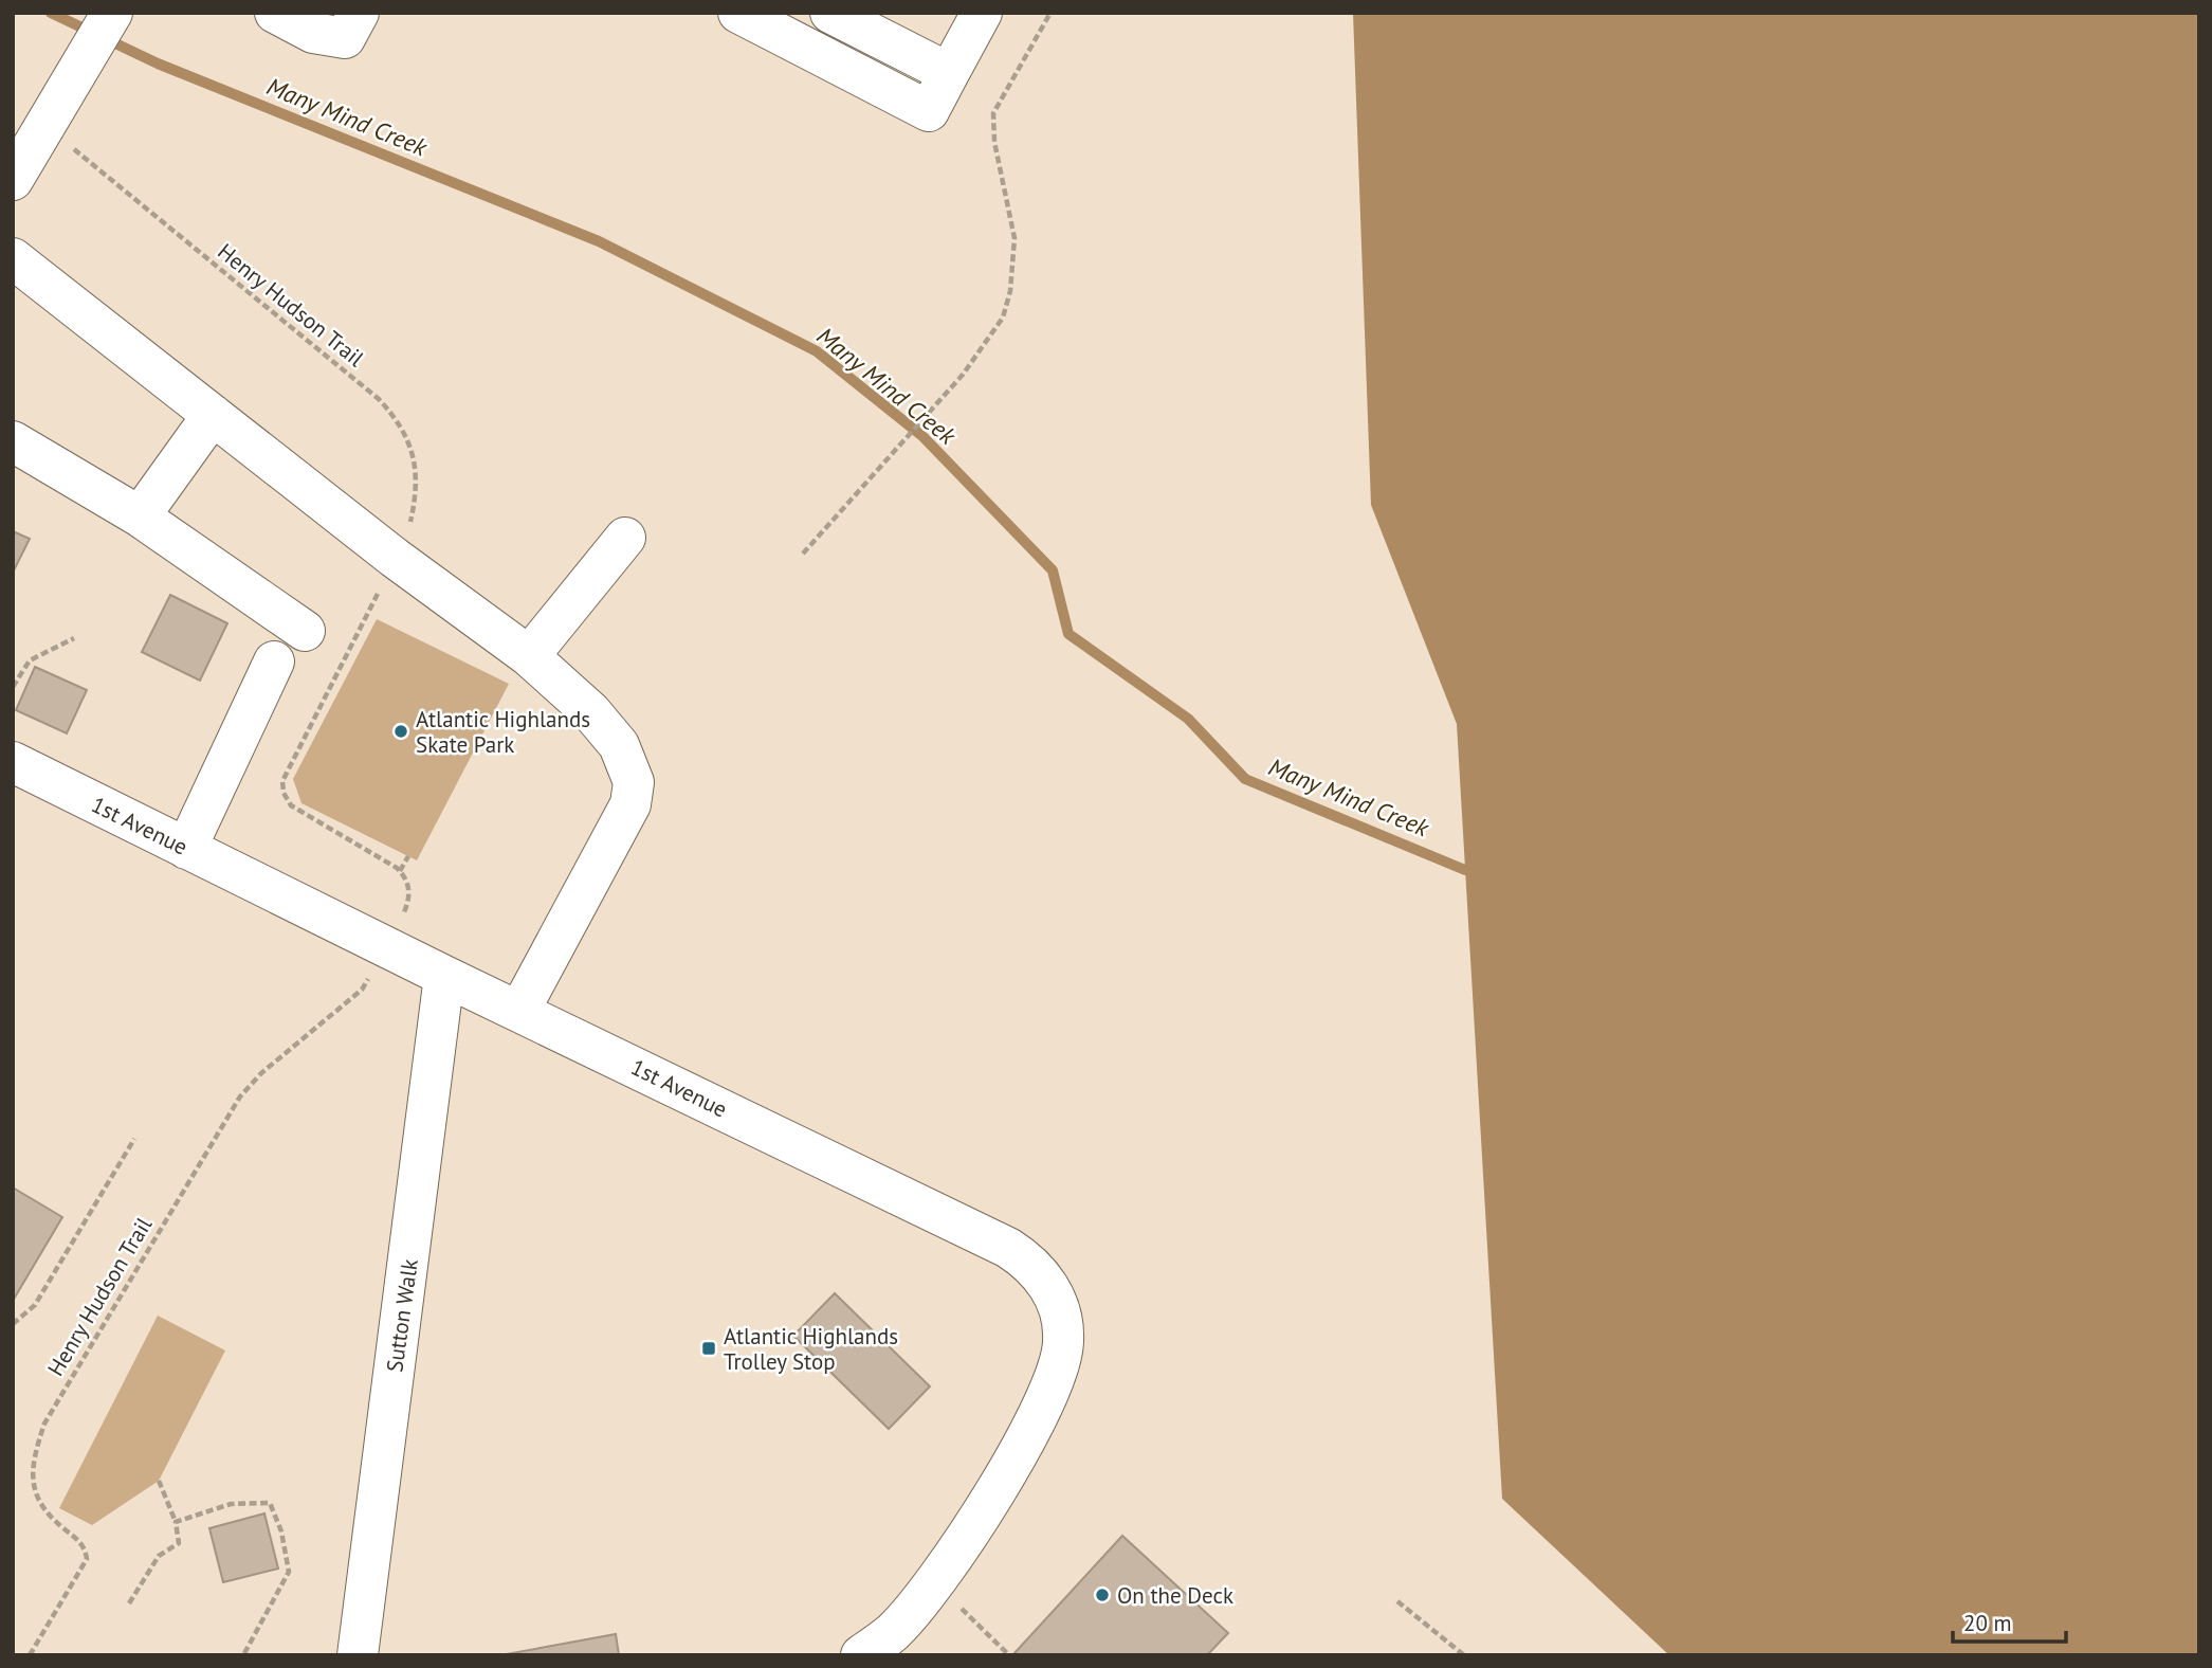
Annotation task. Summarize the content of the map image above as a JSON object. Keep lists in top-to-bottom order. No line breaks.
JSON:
{"streets":{"street":["1st Avenue","Sutton Walk"],"path":["Henry Hudson Trail"]},"crossings":[["1st Avenue","Sutton Walk"]],"water":["Many Mind Creek"],"places":{"other":["Atlantic Highlands Skate Park","On the Deck"],"transit":["Atlantic Highlands Trolley Stop"]},"scale_bar":"20 m"}
